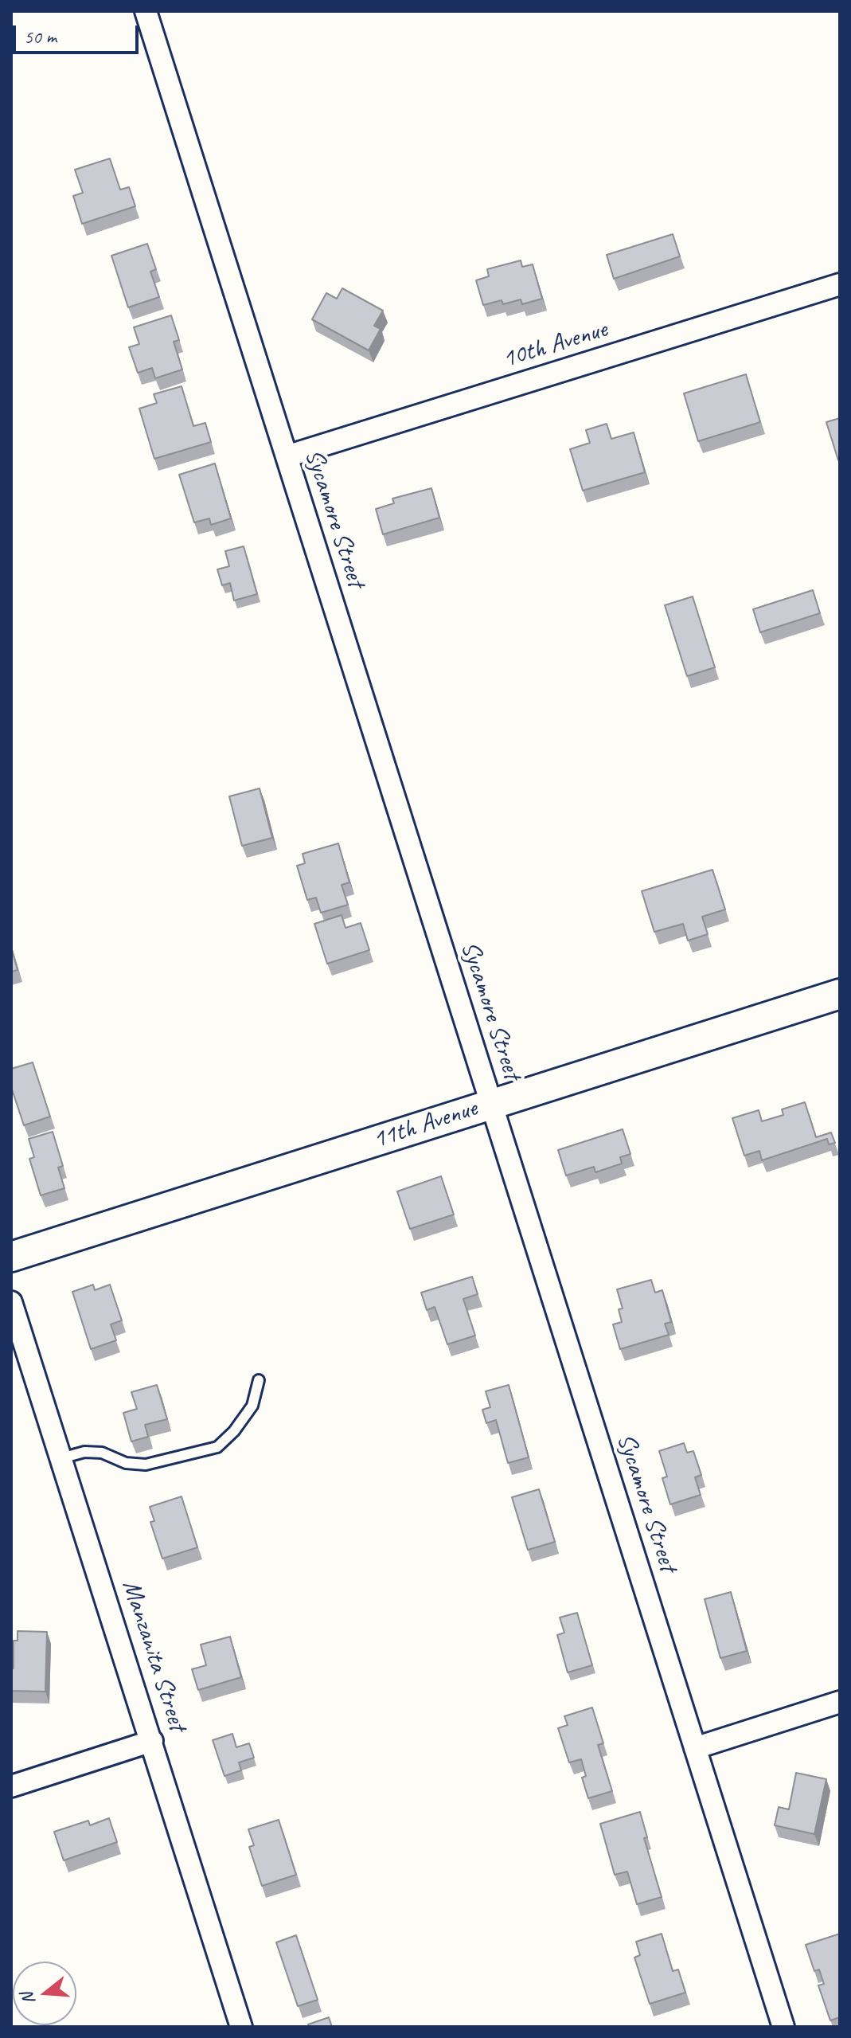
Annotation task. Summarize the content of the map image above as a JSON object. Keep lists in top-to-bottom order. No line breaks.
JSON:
{"streets":{"main road":["11th Avenue"],"street":["10th Avenue","Sycamore Street","Manzanita Street"]},"crossings":[["10th Avenue","Sycamore Street"],["Sycamore Street","11th Avenue"]],"scale_bar":"50 m","north":"left"}
